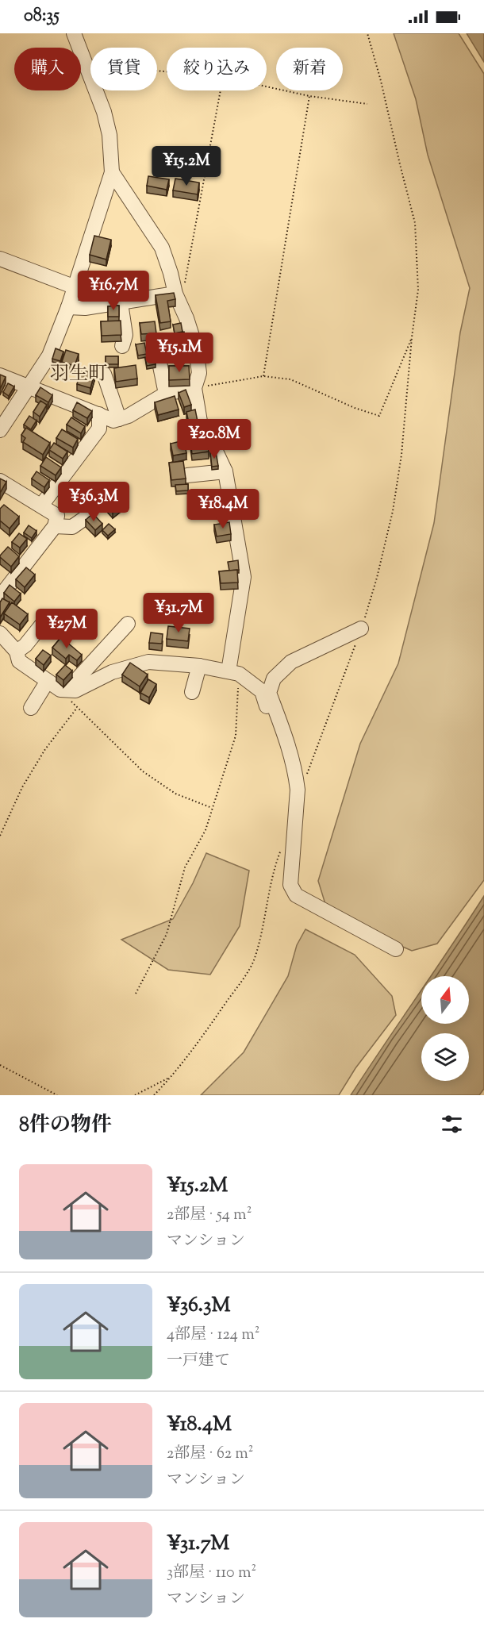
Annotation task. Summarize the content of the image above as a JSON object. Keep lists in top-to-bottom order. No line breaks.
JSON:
{"districts":["羽生町"],"north":"top","page":{"status":"08:35","chip":["購入","賃貸","絞り込み","新着"],"price":["¥15.2M","¥16.7M","¥15.1M","¥20.8M","¥36.3M","¥18.4M","¥31.7M","¥27M"],"heading":"8件の物件","list":[{"name":"¥15.2M","note":"2部屋 · 54 m² · マンション"},{"name":"¥36.3M","note":"4部屋 · 124 m² · 一戸建て"},{"name":"¥18.4M","note":"2部屋 · 62 m² · マンション"},{"name":"¥31.7M","note":"3部屋 · 110 m² · マンション"}]}}
